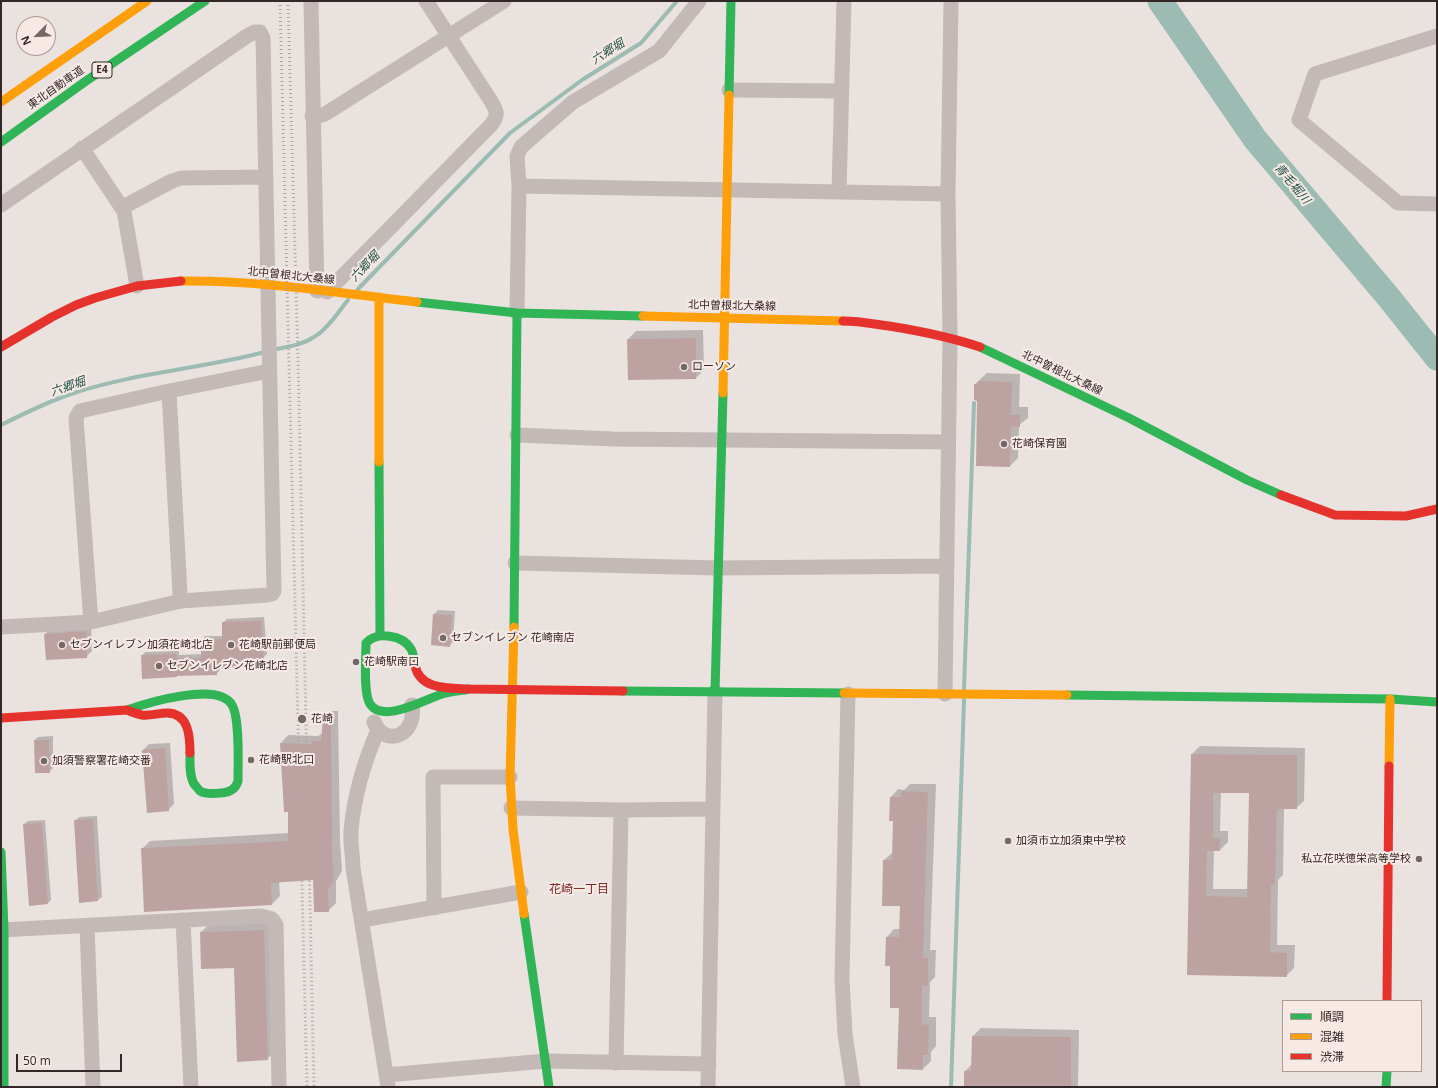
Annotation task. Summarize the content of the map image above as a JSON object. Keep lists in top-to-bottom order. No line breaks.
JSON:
{"streets":{"main road":["E4","東北自動車道","北中曽根北大桑線"]},"districts":["花崎一丁目"],"water":["六郷堀","青毛堀川"],"places":["ローソン","花崎保育園","セブンイレブン 花崎南店","セブンイレブン加須花崎北店","花崎駅前郵便局","花崎駅南口","セブンイレブン花崎北店","花崎","花崎駅北口","加須警察署花崎交番","加須市立加須東中学校","私立花咲徳栄高等学校"],"legend":["順調","混雑","渋滞"],"scale_bar":"50 m","north":"bottom left"}
